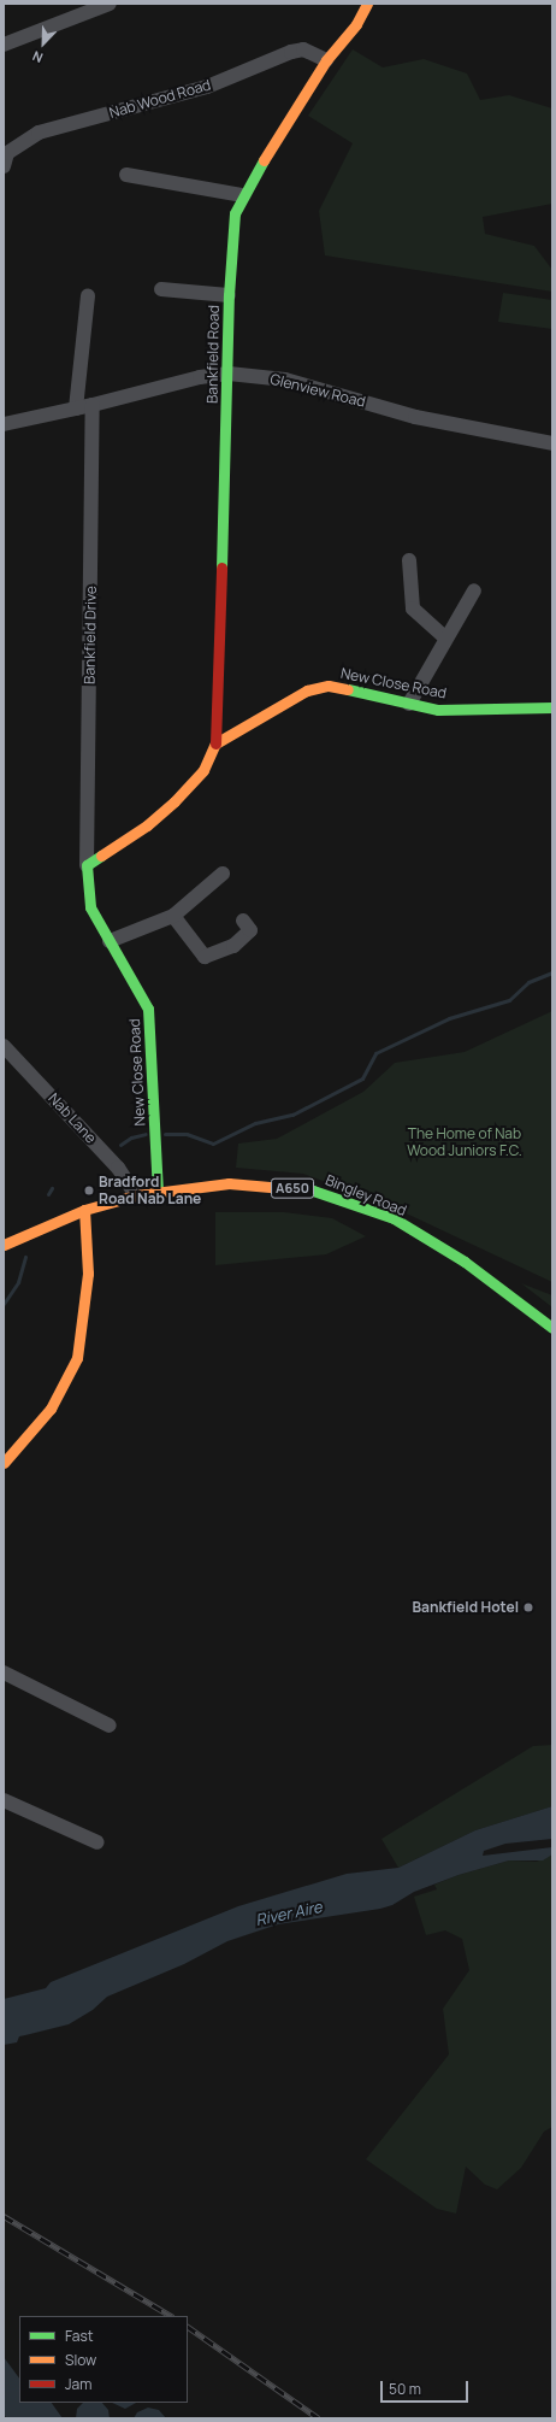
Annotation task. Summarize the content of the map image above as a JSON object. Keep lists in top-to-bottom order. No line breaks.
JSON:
{"streets":{"main road":["Bankfield Road","New Close Road","A650","Bingley Road"],"street":["Nab Wood Road","Glenview Road","Bankfield Drive","Nab Lane"]},"crossings":[["Nab Wood Road","Bankfield Road"],["Bankfield Road","Glenview Road"],["Bankfield Road","New Close Road"],["Glenview Road","Bankfield Drive"],["Bankfield Drive","New Close Road"],["New Close Road","Bingley Road"],["Nab Lane","Bingley Road"]],"water":["River Aire"],"parks":["The Home of Nab Wood Juniors F.C."],"places":["Bradford Road Nab Lane","Bankfield Hotel"],"legend":["Fast","Slow","Jam"],"scale_bar":"50 m","north":"bottom left"}
